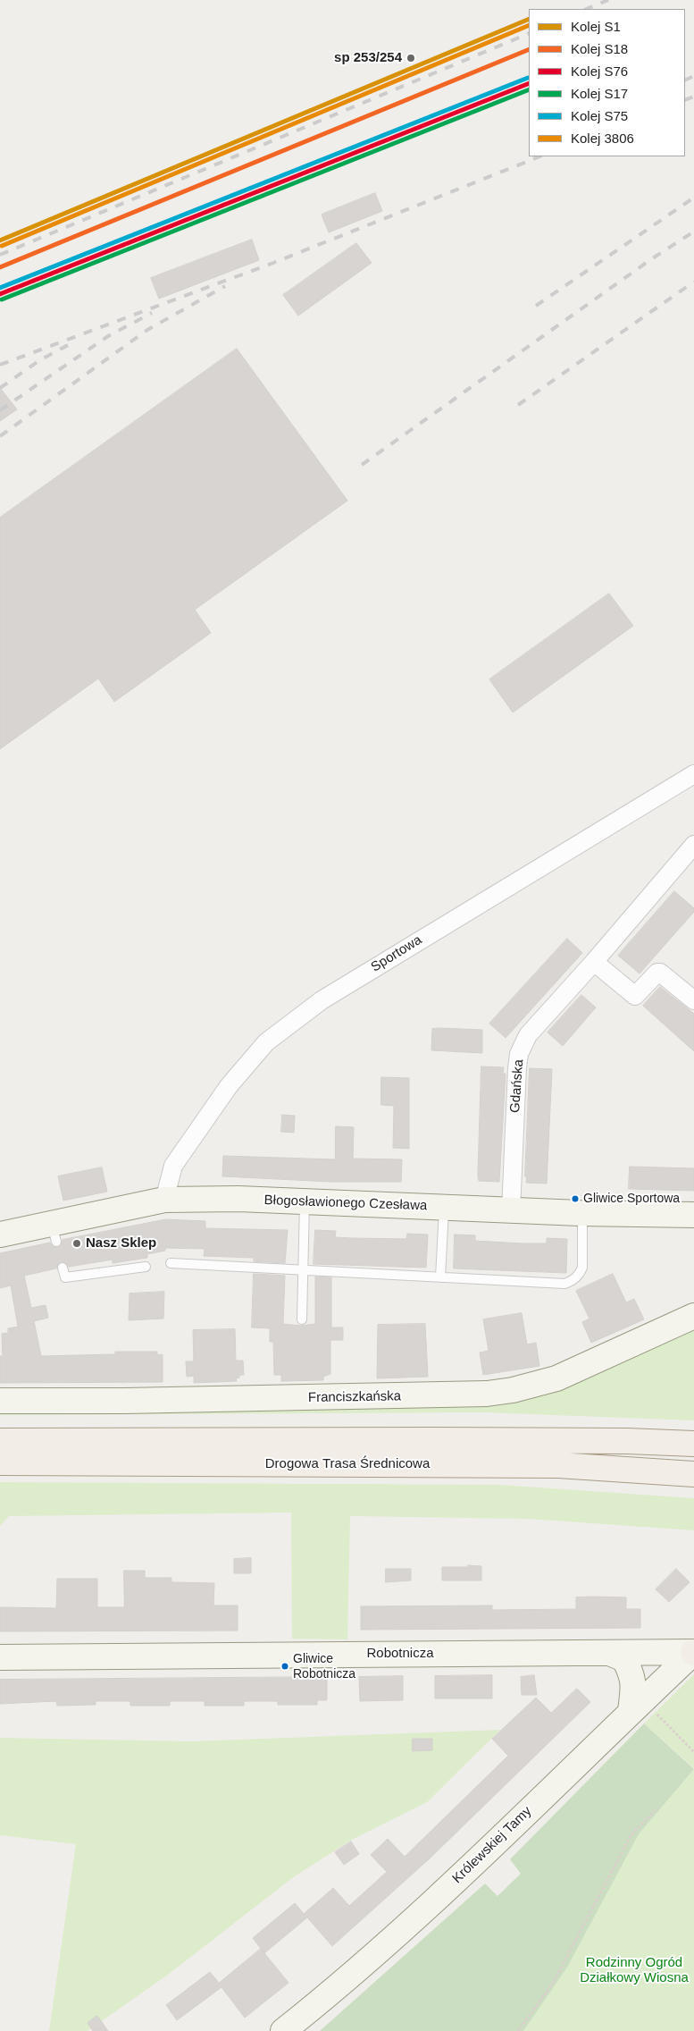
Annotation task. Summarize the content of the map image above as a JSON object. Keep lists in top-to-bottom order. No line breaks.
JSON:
{"streets":{"main road":["Drogowa Trasa Średnicowa"],"street":["Sportowa","Gdańska","Błogosławionego Czesława","Franciszkańska","Robotnicza","Królewskiej Tamy"]},"crossings":[["Sportowa","Błogosławionego Czesława"],["Gdańska","Błogosławionego Czesława"],["Robotnicza","Królewskiej Tamy"]],"parks":["Rodzinny Ogród Działkowy Wiosna"],"places":["sp 253/254","Gliwice Sportowa","Nasz Sklep","Gliwice Robotnicza"],"lines":["rail line S1","rail line 3806","rail line S18","rail line S75","rail line S76","rail line S17"],"legend":["Kolej S1","Kolej S18","Kolej S76","Kolej S17","Kolej S75","Kolej 3806"]}
